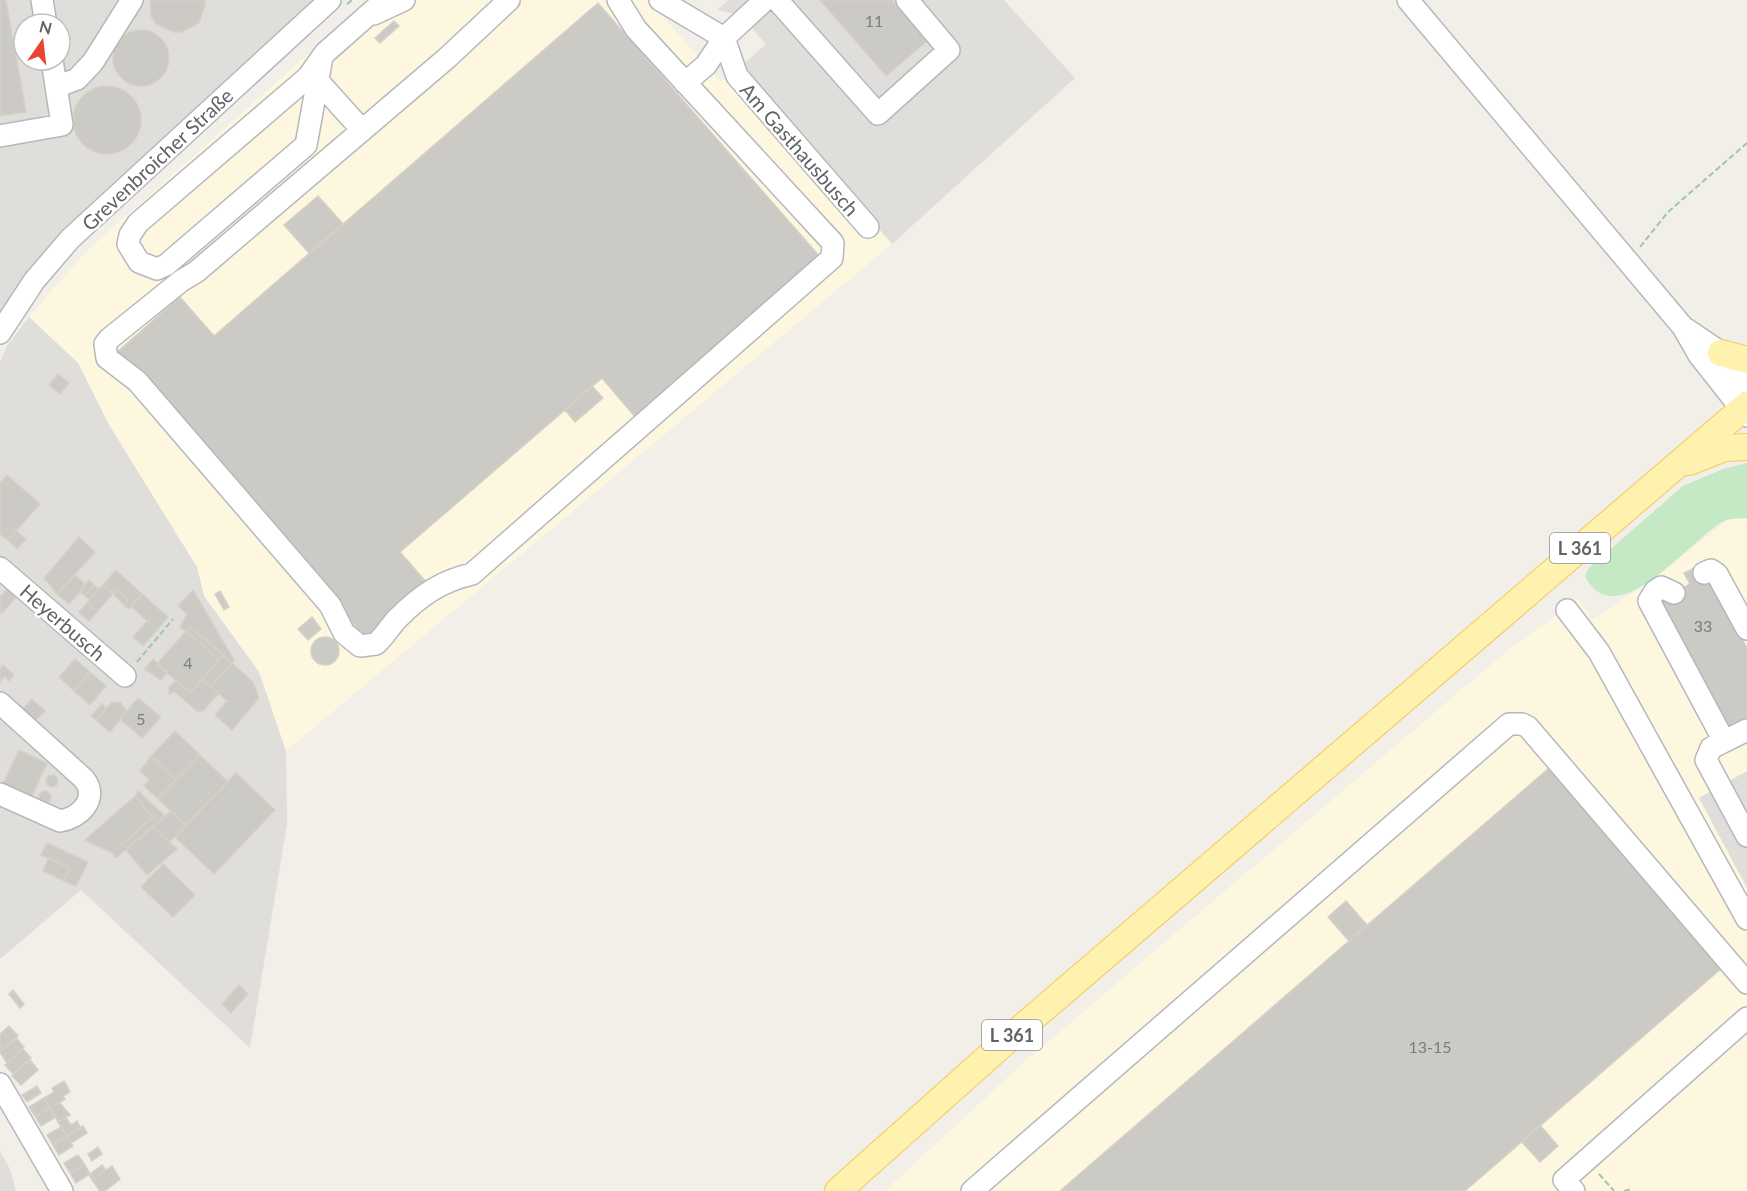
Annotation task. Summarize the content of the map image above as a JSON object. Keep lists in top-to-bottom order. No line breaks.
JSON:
{"streets":{"main road":["L 361"],"street":["Am Gasthausbusch","Grevenbroicher Straße","Heyerbusch"]},"house_numbers":["11","33","4","5","13-15"],"north":"top"}
